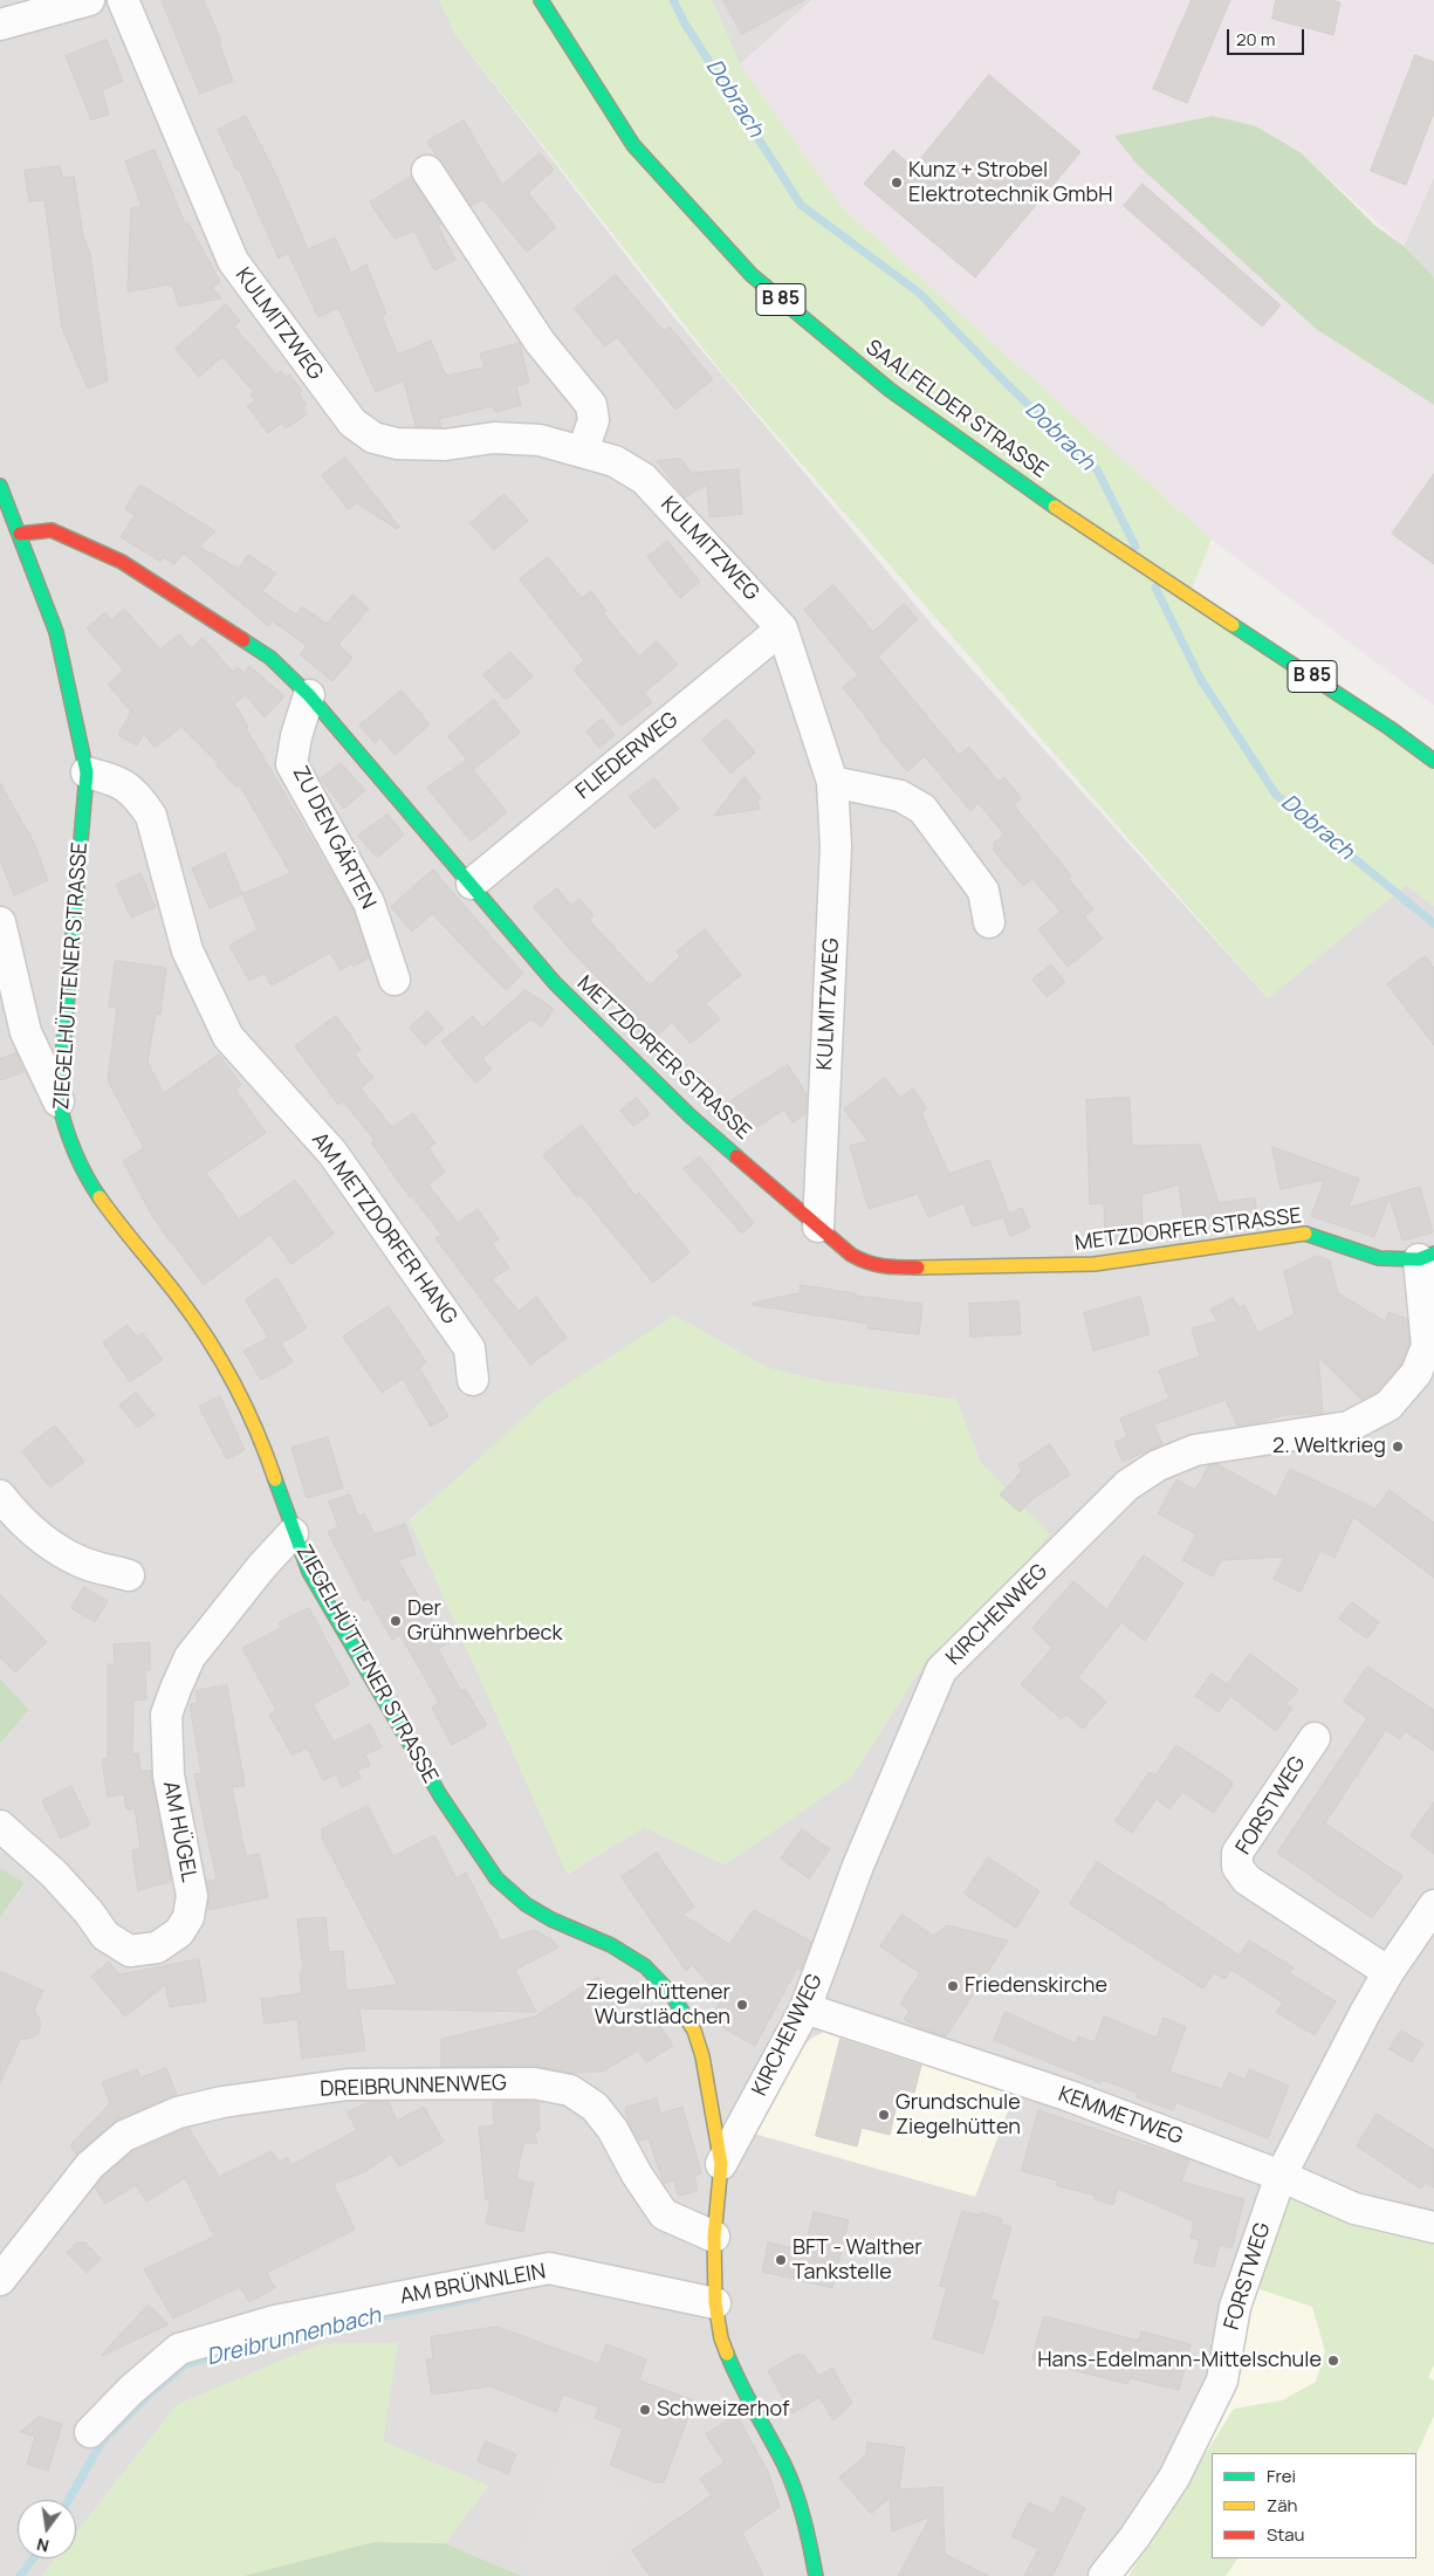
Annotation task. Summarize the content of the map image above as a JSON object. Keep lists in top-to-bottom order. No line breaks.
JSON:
{"streets":{"street":["B 85","KULMITZWEG","SAALFELDER STRASSE","FLIEDERWEG","ZU DEN GÄRTEN","ZIEGELHÜTTENER STRASSE","METZDORFER STRASSE","AM METZDORFER HANG","KIRCHENWEG","FORSTWEG","AM HÜGEL","DREIBRUNNENWEG","KEMMETWEG","AM BRÜNNLEIN"]},"crossings":[["KULMITZWEG","FLIEDERWEG"],["KULMITZWEG","METZDORFER STRASSE"],["FLIEDERWEG","METZDORFER STRASSE"],["ZU DEN GÄRTEN","METZDORFER STRASSE"],["ZIEGELHÜTTENER STRASSE","METZDORFER STRASSE"],["ZIEGELHÜTTENER STRASSE","AM METZDORFER HANG"],["ZIEGELHÜTTENER STRASSE","KIRCHENWEG"],["ZIEGELHÜTTENER STRASSE","AM HÜGEL"],["ZIEGELHÜTTENER STRASSE","DREIBRUNNENWEG"],["ZIEGELHÜTTENER STRASSE","AM BRÜNNLEIN"],["METZDORFER STRASSE","KIRCHENWEG"],["KIRCHENWEG","KEMMETWEG"],["FORSTWEG","KEMMETWEG"]],"water":["Dobrach","Dreibrunnenbach"],"places":["Kunz + Strobel Elektrotechnik GmbH","2. Weltkrieg","Der Grühnwehrbeck","Friedenskirche","Ziegelhüttener Wurstlädchen","Grundschule Ziegelhütten","BFT - Walther Tankstelle","Hans-Edelmann-Mittelschule","Schweizerhof"],"legend":["Frei","Zäh","Stau"],"scale_bar":"20 m","north":"bottom"}
